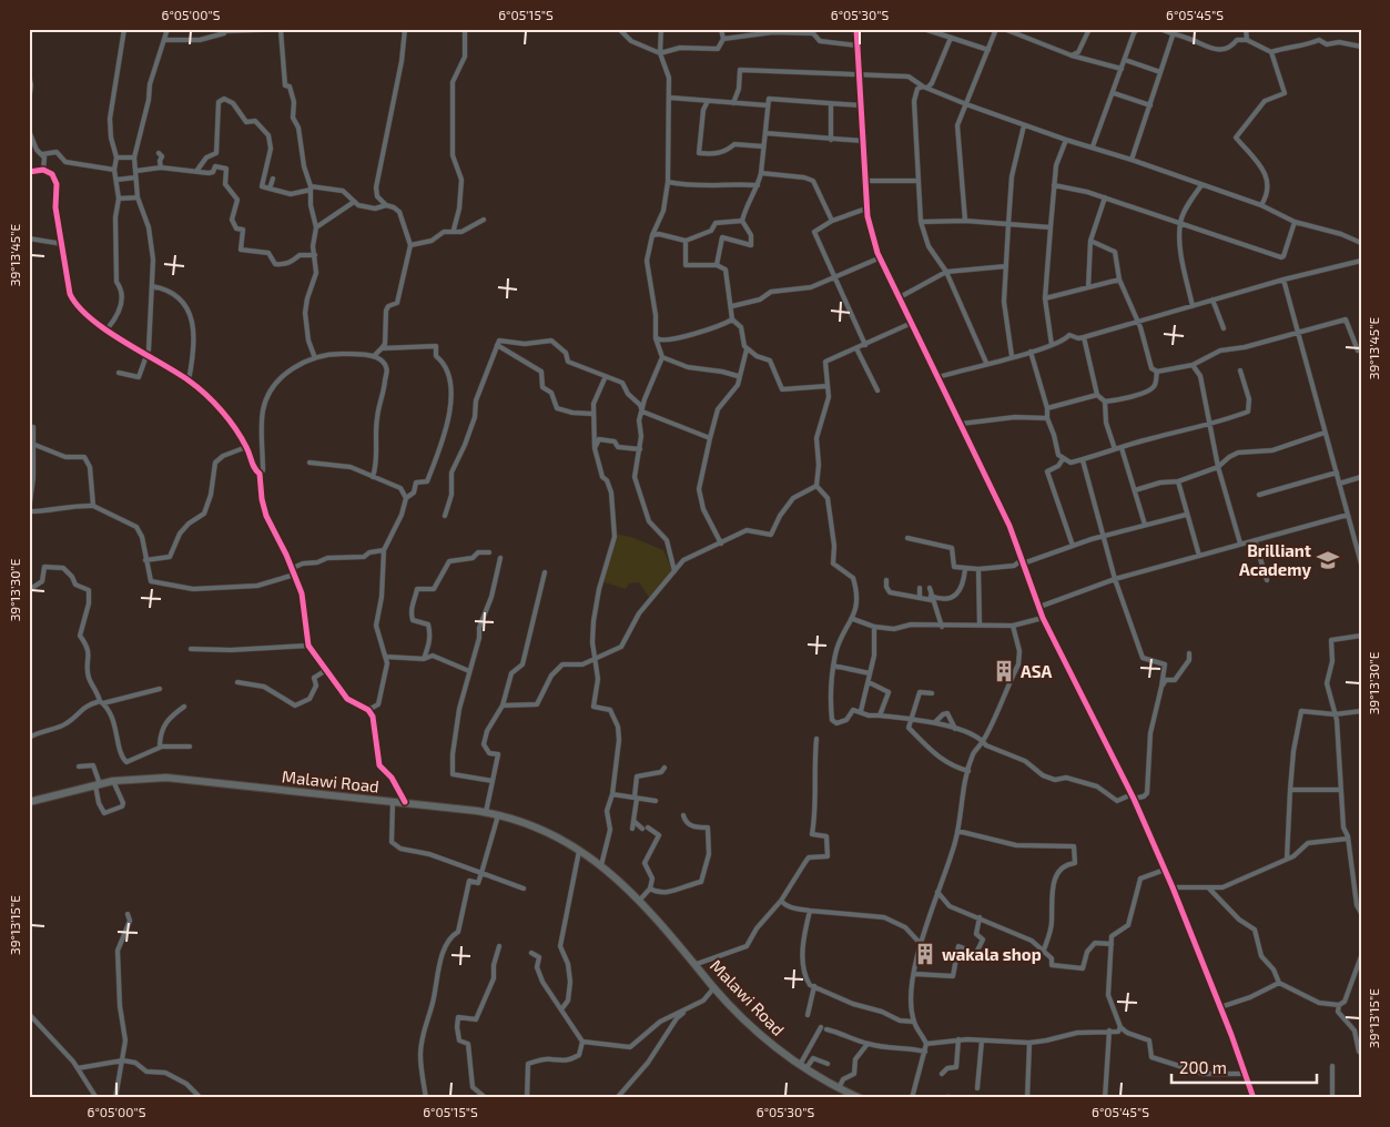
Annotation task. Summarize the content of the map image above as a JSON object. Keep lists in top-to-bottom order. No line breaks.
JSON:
{"streets":{"main road":["Malawi Road"]},"places":{"school or university":["Brilliant Academy"],"building":["ASA","wakala shop"]},"scale_bar":"200 m","coordinates":["6°05'00\"S","6°05'15\"S","6°05'30\"S","6°05'45\"S","39°13'45\"E","39°13'30\"E","39°13'15\"E"]}
